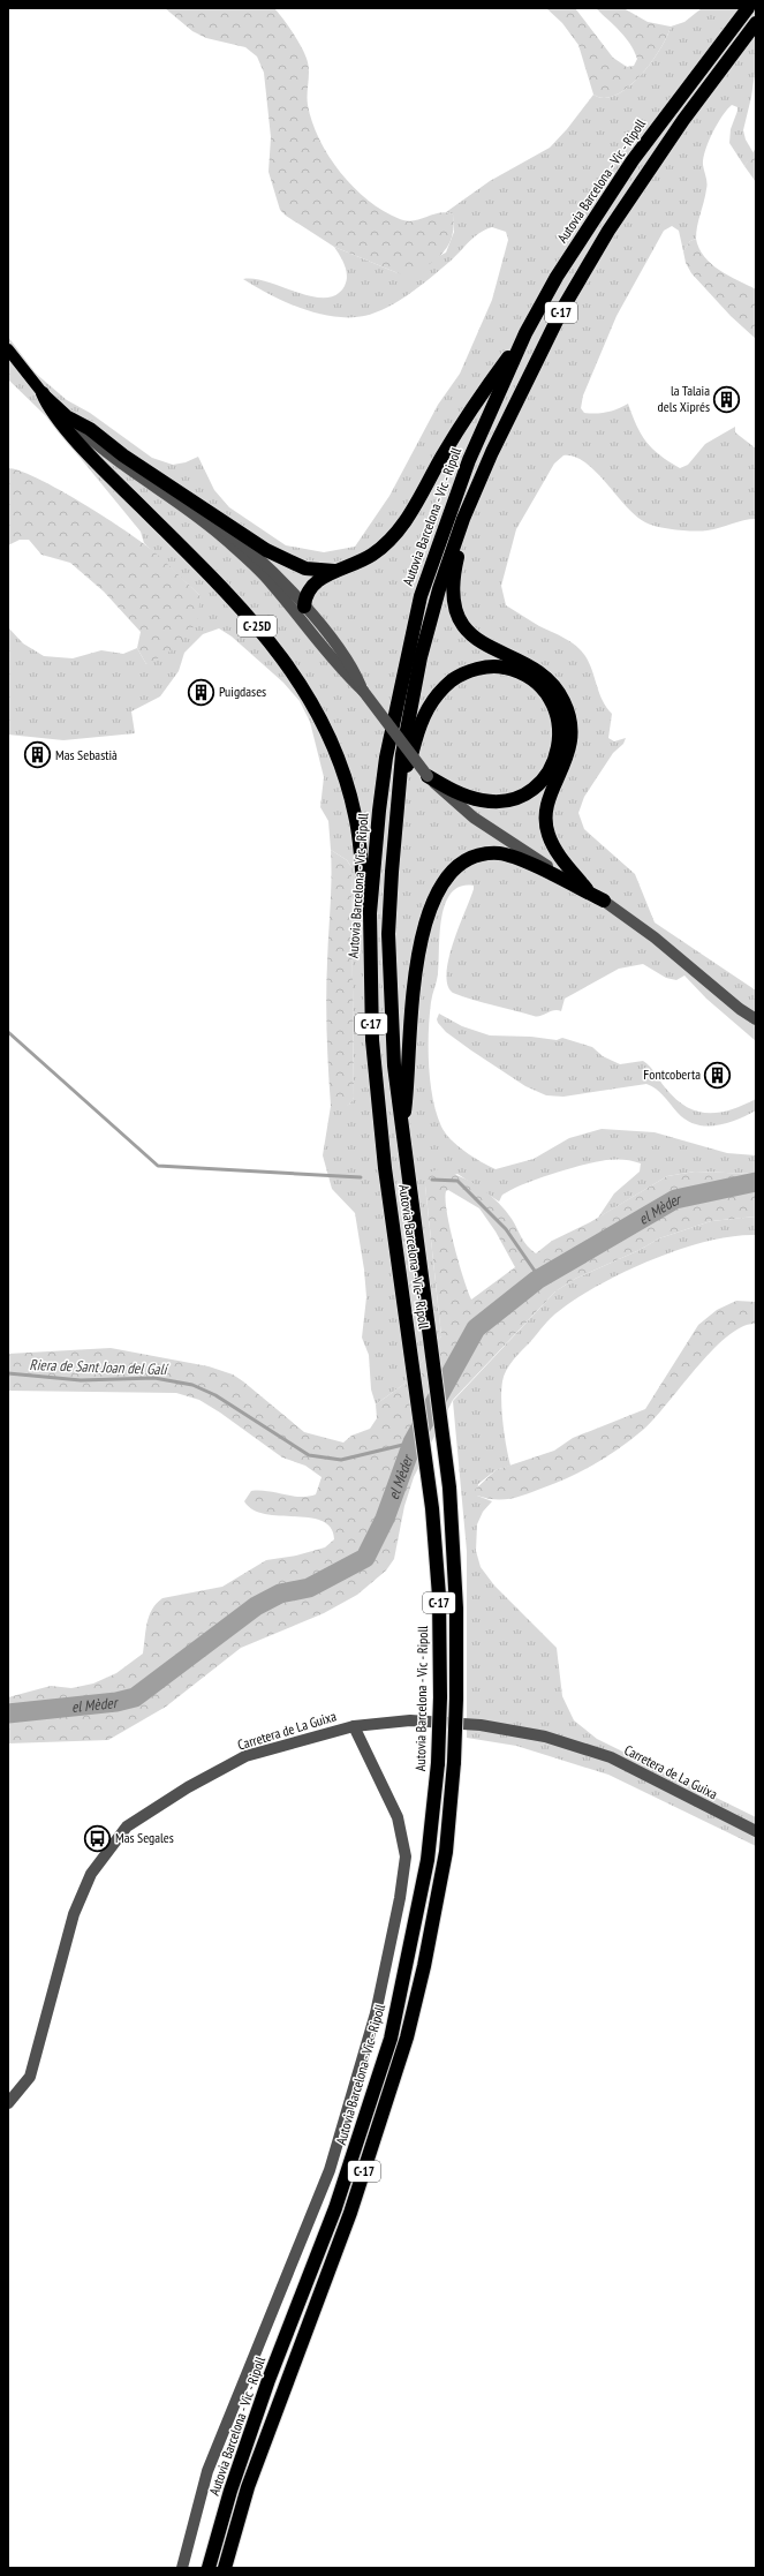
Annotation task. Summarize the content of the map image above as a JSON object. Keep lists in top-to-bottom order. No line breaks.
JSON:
{"streets":{"highway":["Autovia Barcelona - Vic - Ripoll","C-17","C-25D"],"street":["Carretera de La Guixa"]},"crossings":[["Autovia Barcelona - Vic - Ripoll","C-25D"]],"water":["el Mèder","Riera de Sant Joan del Galí"],"places":{"building":["la Talaia dels Xiprés","Puigdases","Mas Sebastià","Fontcoberta"],"bus stop":["Mas Segales"]}}
